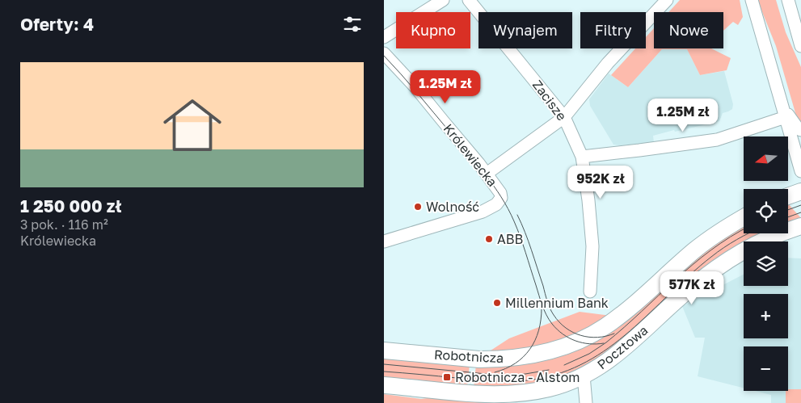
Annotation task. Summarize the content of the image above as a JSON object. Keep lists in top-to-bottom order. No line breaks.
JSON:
{"streets":{"main road":["Pocztowa","Robotnicza"],"street":["Zacisze","Królewiecka"]},"crossings":[["Pocztowa","Robotnicza"]],"places":{"other":["Wolność","ABB","Millennium Bank"],"transit":["Robotnicza - Alstom"]},"north":"left","page":{"heading":"Oferty: 4","chip":["Kupno","Wynajem","Filtry","Nowe"],"list":[{"name":"1 250 000 zł","note":"3 pok. · 116 m² · Królewiecka"}],"price":["1.25M zł","1.25M zł","952K zł","577K zł"],"map_buttons":["+","−"]}}
